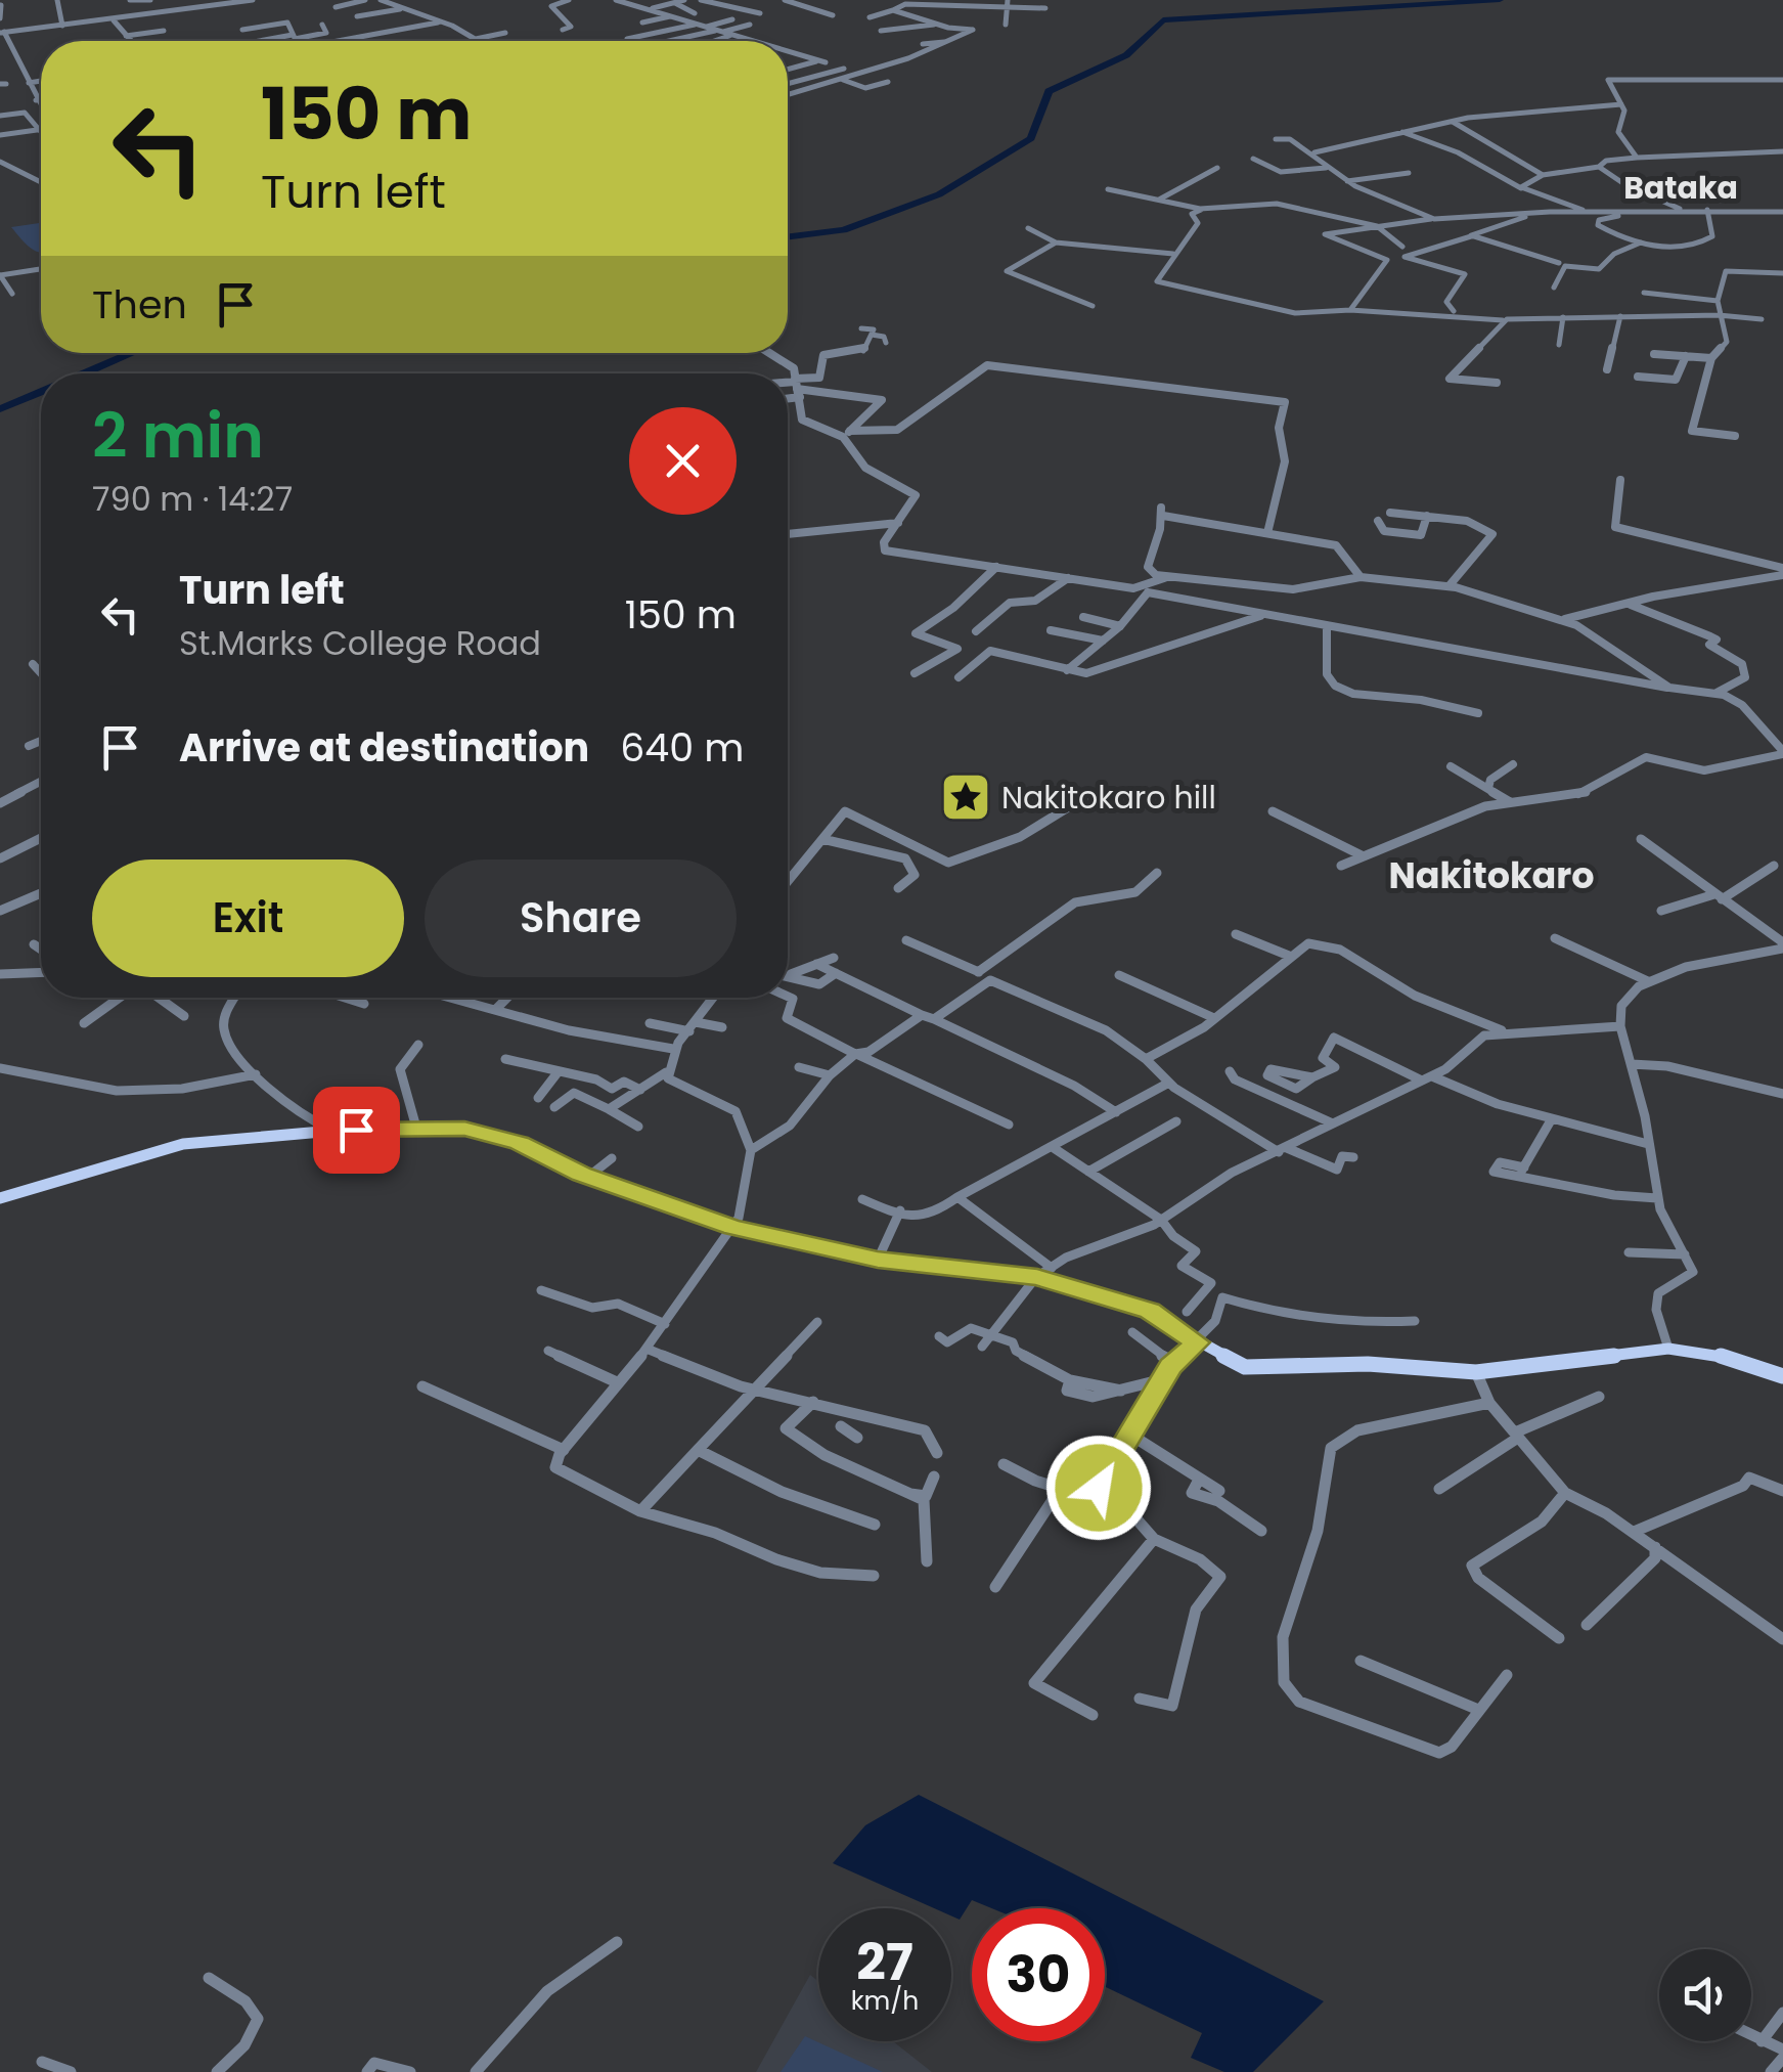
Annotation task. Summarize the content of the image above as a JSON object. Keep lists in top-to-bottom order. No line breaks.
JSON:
{"districts":["Bataka","Nakitokaro"],"places":{"place":["Nakitokaro hill"]},"page":{"turn":["150 m","Turn left"],"then":"Then","heading":["2 min","790 m · 14:27"],"list":[{"name":"Turn left","note":"St.Marks College Road","value":"150 m"},{"name":"Arrive at destination","value":"640 m"}],"buttons":["Exit","Share"],"speed":"27 km/h","limit":"30"}}
